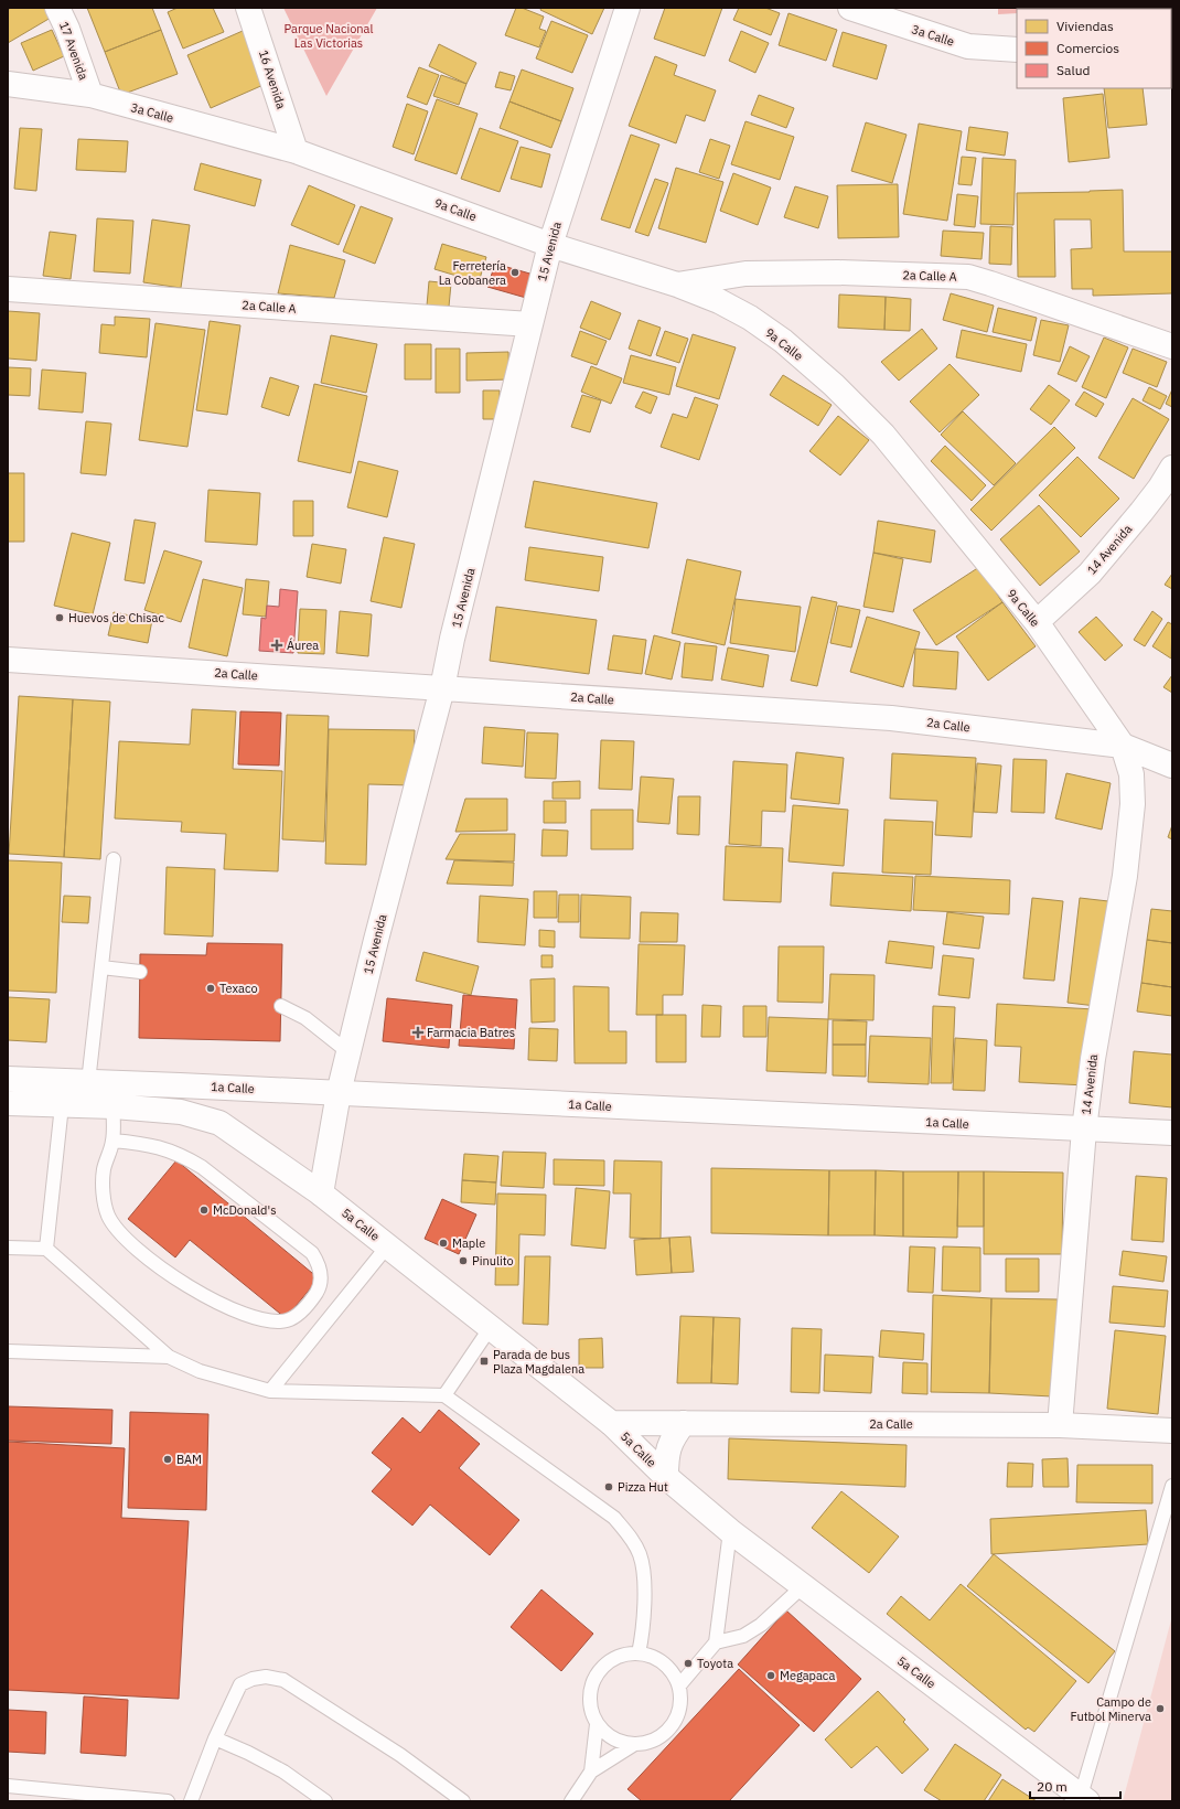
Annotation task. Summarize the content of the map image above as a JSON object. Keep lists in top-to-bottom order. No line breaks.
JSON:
{"streets":{"street":["3a Calle","17 Avenida","16 Avenida","9a Calle","15 Avenida","2a Calle A","14 Avenida","2a Calle","1a Calle","5a Calle"]},"crossings":[["3a Calle","17 Avenida"],["3a Calle","16 Avenida"],["3a Calle","9a Calle"],["16 Avenida","9a Calle"],["9a Calle","15 Avenida"],["9a Calle","2a Calle A"],["9a Calle","14 Avenida"],["9a Calle","2a Calle"],["15 Avenida","2a Calle A"],["15 Avenida","2a Calle"],["15 Avenida","1a Calle"],["15 Avenida","5a Calle"],["14 Avenida","2a Calle"],["14 Avenida","1a Calle"],["2a Calle","5a Calle"]],"parks":["Parque Nacional Las Victorias"],"places":{"other":["Ferretería La Cobanera","Huevos de Chisac","Texaco","McDonald's","Maple","Pinulito","BAM","Pizza Hut","Toyota","Megapaca","Campo de Futbol Minerva"],"health":["Áurea","Farmacia Batres"],"transit":["Parada de bus Plaza Magdalena"]},"legend":["Viviendas","Comercios","Salud"],"scale_bar":"20 m"}
